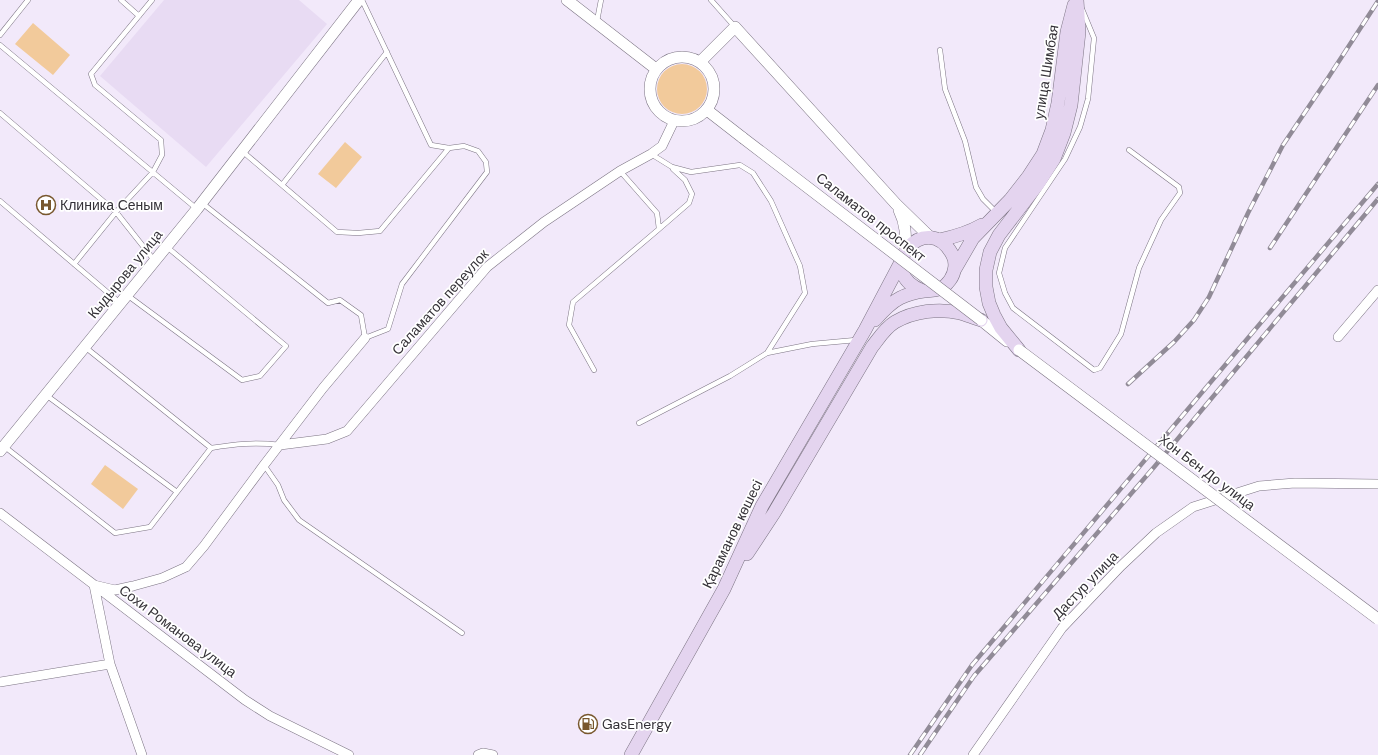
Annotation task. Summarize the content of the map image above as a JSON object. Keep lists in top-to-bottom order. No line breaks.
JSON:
{"streets":{"main road":["улица Шимбая","Қараманов көшесі"],"street":["Саламатов проспект","Кыдырова улица","Саламатов переулок","Хон Бен До улица","Дастур улица","Сохи Романова улица"]},"crossings":[["Саламатов проспект","Саламатов переулок"],["Саламатов проспект","Хон Бен До улица"]],"places":{"hospital":["Клиника Сеным"],"fuel station":["GasEnergy"]}}
